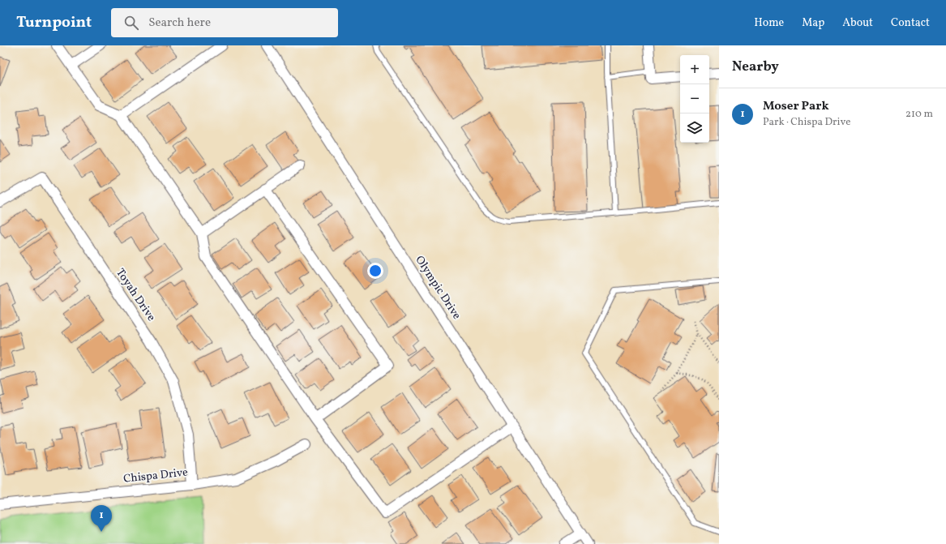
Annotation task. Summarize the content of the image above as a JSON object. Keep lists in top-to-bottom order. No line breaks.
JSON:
{"streets":{"street":["Olympic Drive","Toyah Drive","Chispa Drive"]},"crossings":[["Toyah Drive","Chispa Drive"]],"page":{"header":"Turnpoint","search":"Search here","nav":["Home","Map","About","Contact"],"heading":"Nearby","map_buttons":["+","−"],"list":[{"mark":"1","name":"Moser Park","note":"Park · Chispa Drive","value":"210 m"}],"pins":"1"}}
